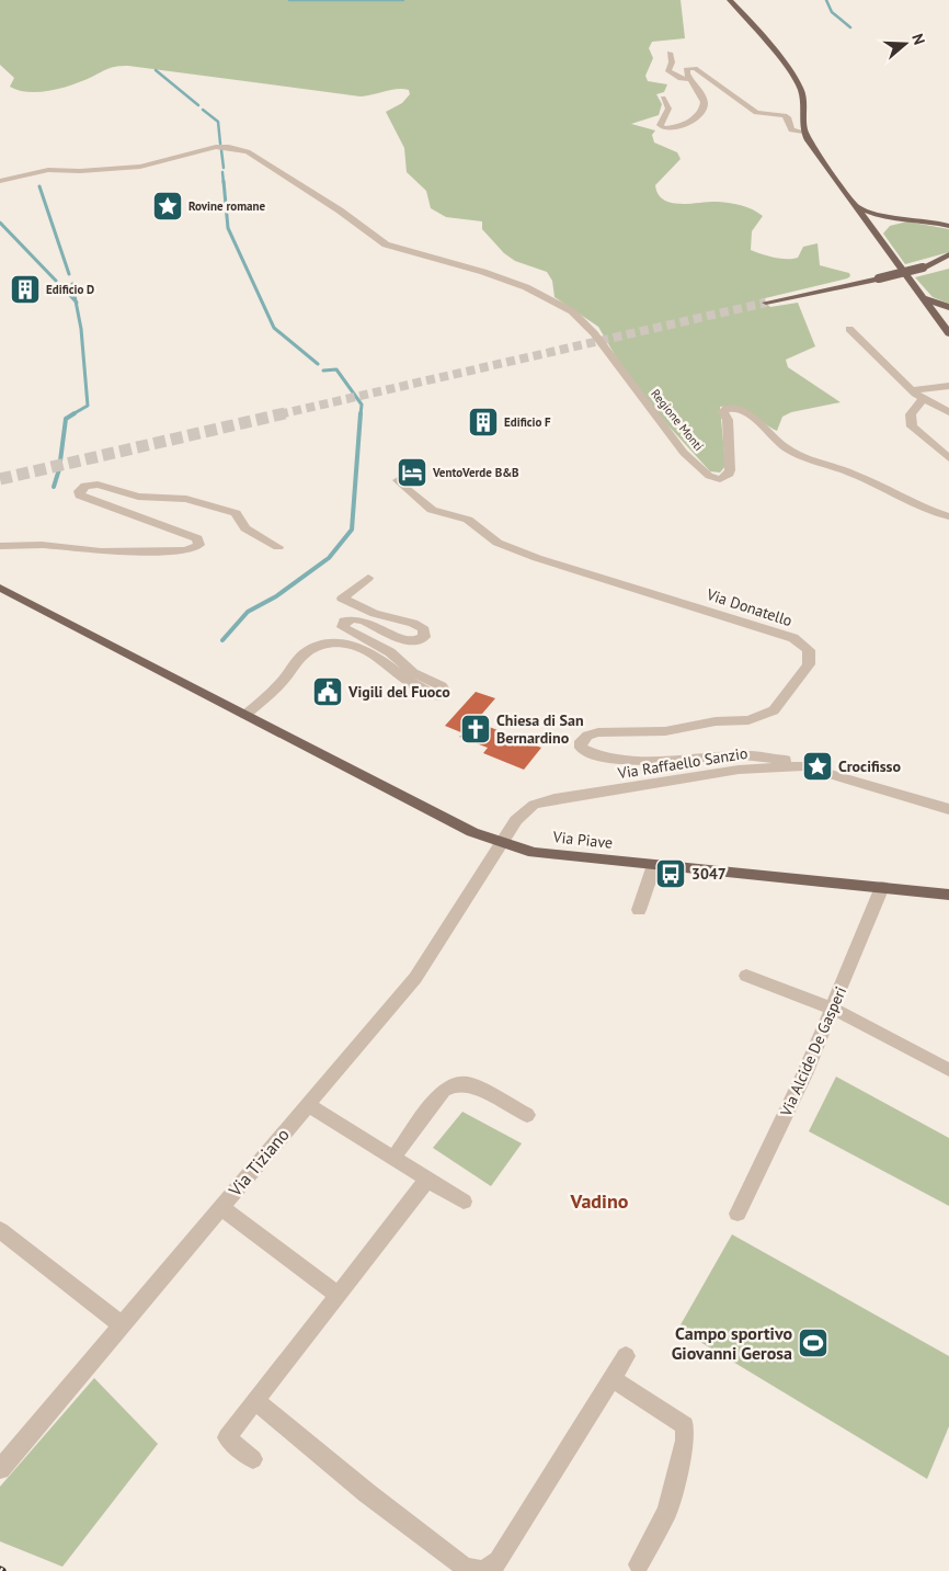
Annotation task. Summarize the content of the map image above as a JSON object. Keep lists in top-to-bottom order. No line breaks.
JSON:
{"streets":{"main road":["Via Piave"],"street":["Regione Monti","Via Donatello","Via Raffaello Sanzio","Via Alcide De Gasperi","Via Tiziano"]},"crossings":[["Via Donatello","Via Raffaello Sanzio"],["Via Raffaello Sanzio","Via Piave"],["Via Raffaello Sanzio","Via Tiziano"],["Via Piave","Via Alcide De Gasperi"],["Via Piave","Via Tiziano"]],"districts":["Vadino"],"places":{"place":["Rovine romane","Crocifisso"],"building":["Edificio D","Edificio F"],"hotel":["VentoVerde B&B"],"public building":["Vigili del Fuoco"],"church":["Chiesa di San Bernardino"],"bus stop":["3047"],"sports":["Campo sportivo Giovanni Gerosa"]},"north":"right"}
